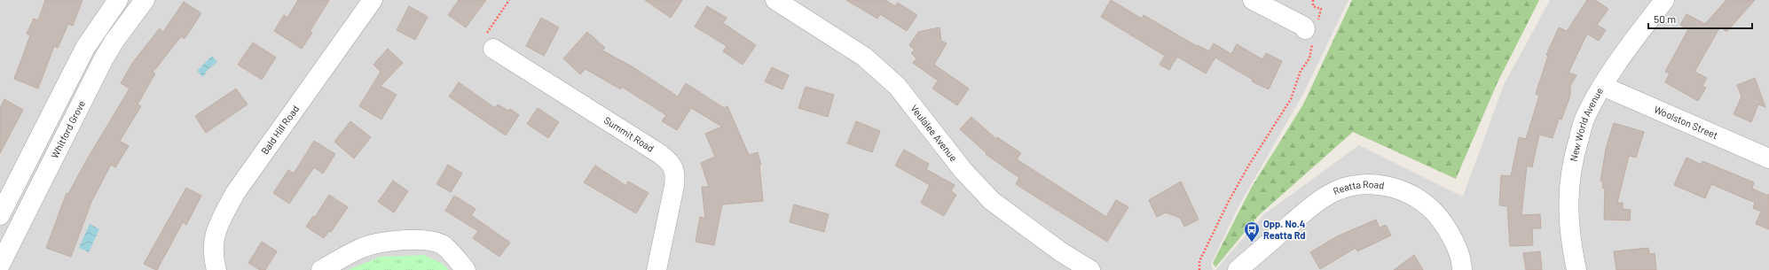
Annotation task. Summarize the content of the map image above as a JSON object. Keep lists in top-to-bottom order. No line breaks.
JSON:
{"streets":{"street":["Woolston Street","New World Avenue","Whitford Grove","Bald Hill Road","Veulalee Avenue","Summit Road","Reatta Road"]},"crossings":[["Woolston Street","New World Avenue"]],"places":{"bus stop":["Opp. No.4 Reatta Rd"]},"scale_bar":"50 m"}
